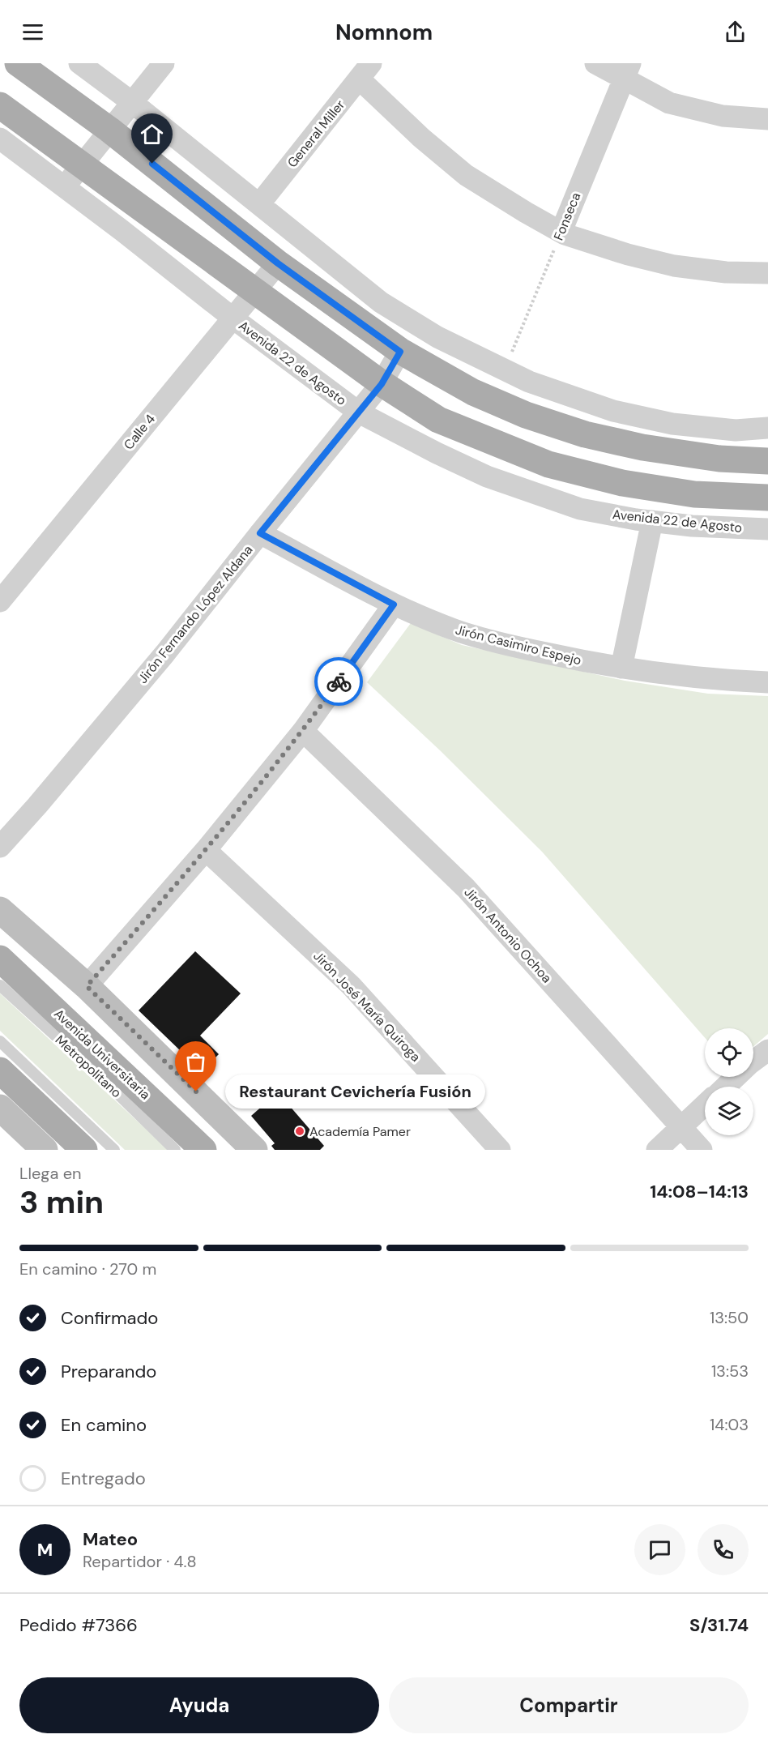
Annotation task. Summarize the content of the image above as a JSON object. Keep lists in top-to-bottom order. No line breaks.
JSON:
{"streets":{"main road":["Avenida Universitaria"],"street":["General Miller","Fonseca","Avenida 22 de Agosto","Calle 4","Jirón Fernando López Aldana","Jirón Casimiro Espejo","Jirón Antonio Ochoa","Jirón José María Quiroga"],"lane":["Metropolitano"]},"crossings":[["Avenida 22 de Agosto","Calle 4"],["Avenida 22 de Agosto","Jirón Fernando López Aldana"],["Jirón Fernando López Aldana","Jirón Casimiro Espejo"]],"places":["Restaurant Cevichería Fusión","Academía Pamer"],"page":{"header":"Nomnom","bubble":"Restaurant Cevichería Fusión","heading":["3 min","Llega en","14:08–14:13"],"panel":["Mateo","Repartidor · 4.8","Pedido #7366","S/31.74"],"bar":"En camino · 270 m","list":[["Confirmado","13:50"],["Preparando","13:53"],["En camino","14:03"],"Entregado"],"round":"M","buttons":["Ayuda","Compartir"]}}
